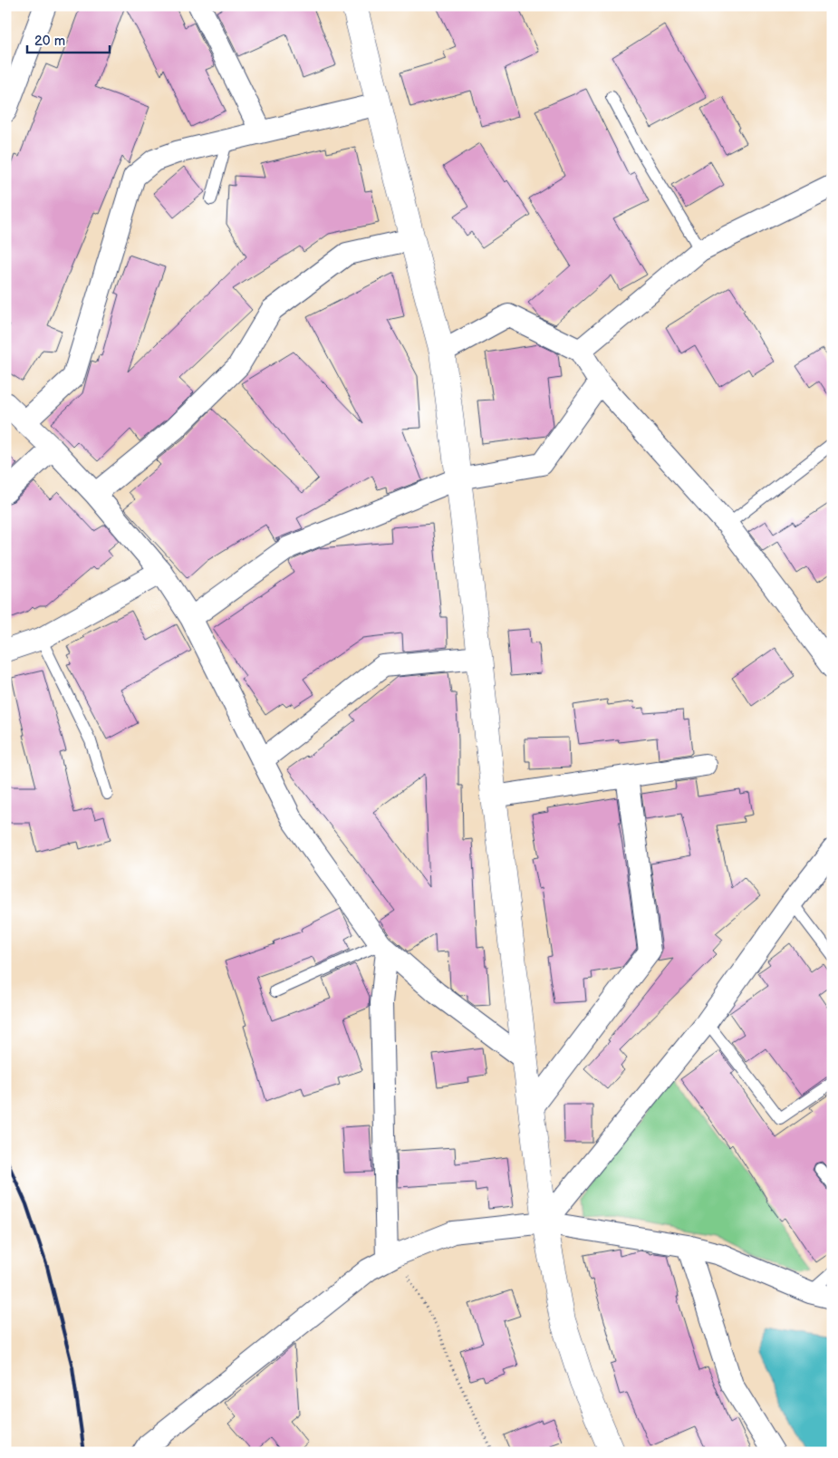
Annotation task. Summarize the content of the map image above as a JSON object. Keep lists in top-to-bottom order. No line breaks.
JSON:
{"scale_bar":"20 m"}
